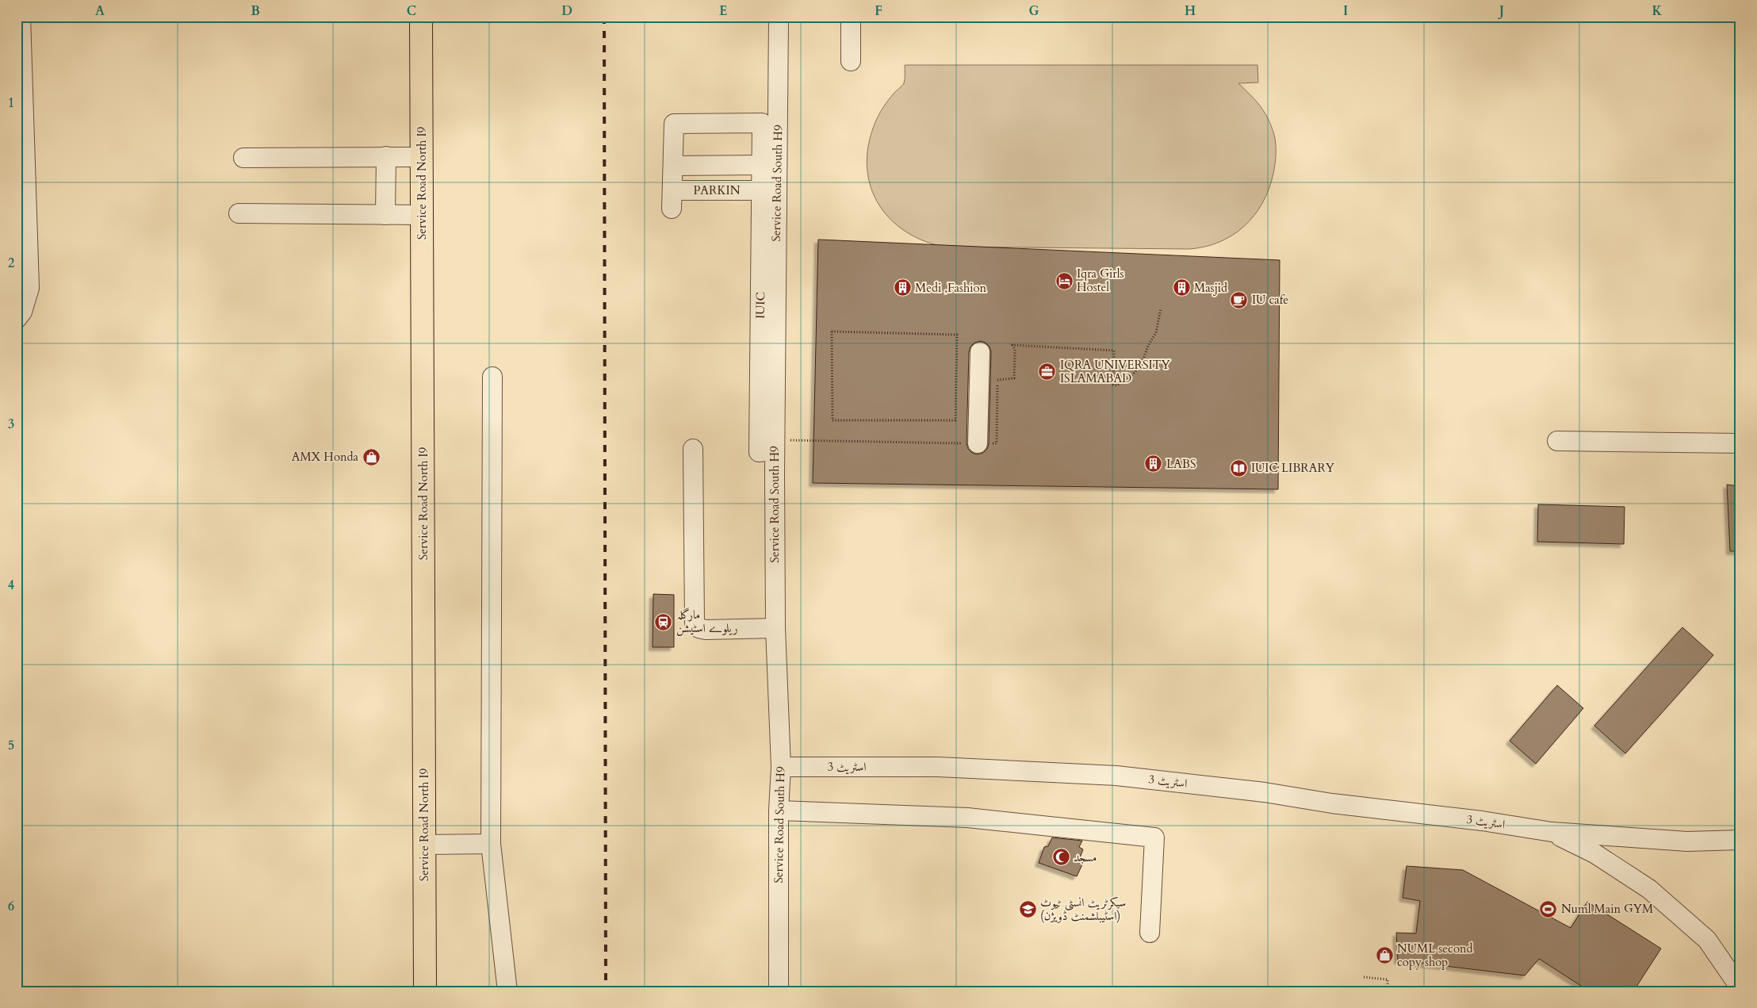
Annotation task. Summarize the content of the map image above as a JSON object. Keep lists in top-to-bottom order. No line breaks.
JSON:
{"streets":{"main road":["Service Road North I9"],"street":["Service Road South H9","PARKIN","IUIC","اسٹریٹ 3"]},"crossings":[["Service Road South H9","IUIC"],["Service Road South H9","اسٹریٹ 3"],["PARKIN","IUIC"]],"places":{"hotel":["Iqra Girls Hostel"],"building":["Medi ,Fashion","Masjid","LABS"],"cafe":["IU cafe"],"office":["IQRA UNIVERSITY ISLAMABAD"],"shop":["AMX Honda","NUML second copy shop"],"library":["IUIC LIBRARY"],"station":["مارگلہ ریلوے اسٹیشن"],"mosque":["مسجد"],"sports":["Numl Main GYM"],"school or university":["سیکرٹریٹ انسٹی ٹیوٹ (اسٹیبلشمنٹ ڈویژن)"]},"grid":{"columns":["A","B","C","D","E","F","G","H","I","J","K"],"rows":["1","2","3","4","5","6"]}}
